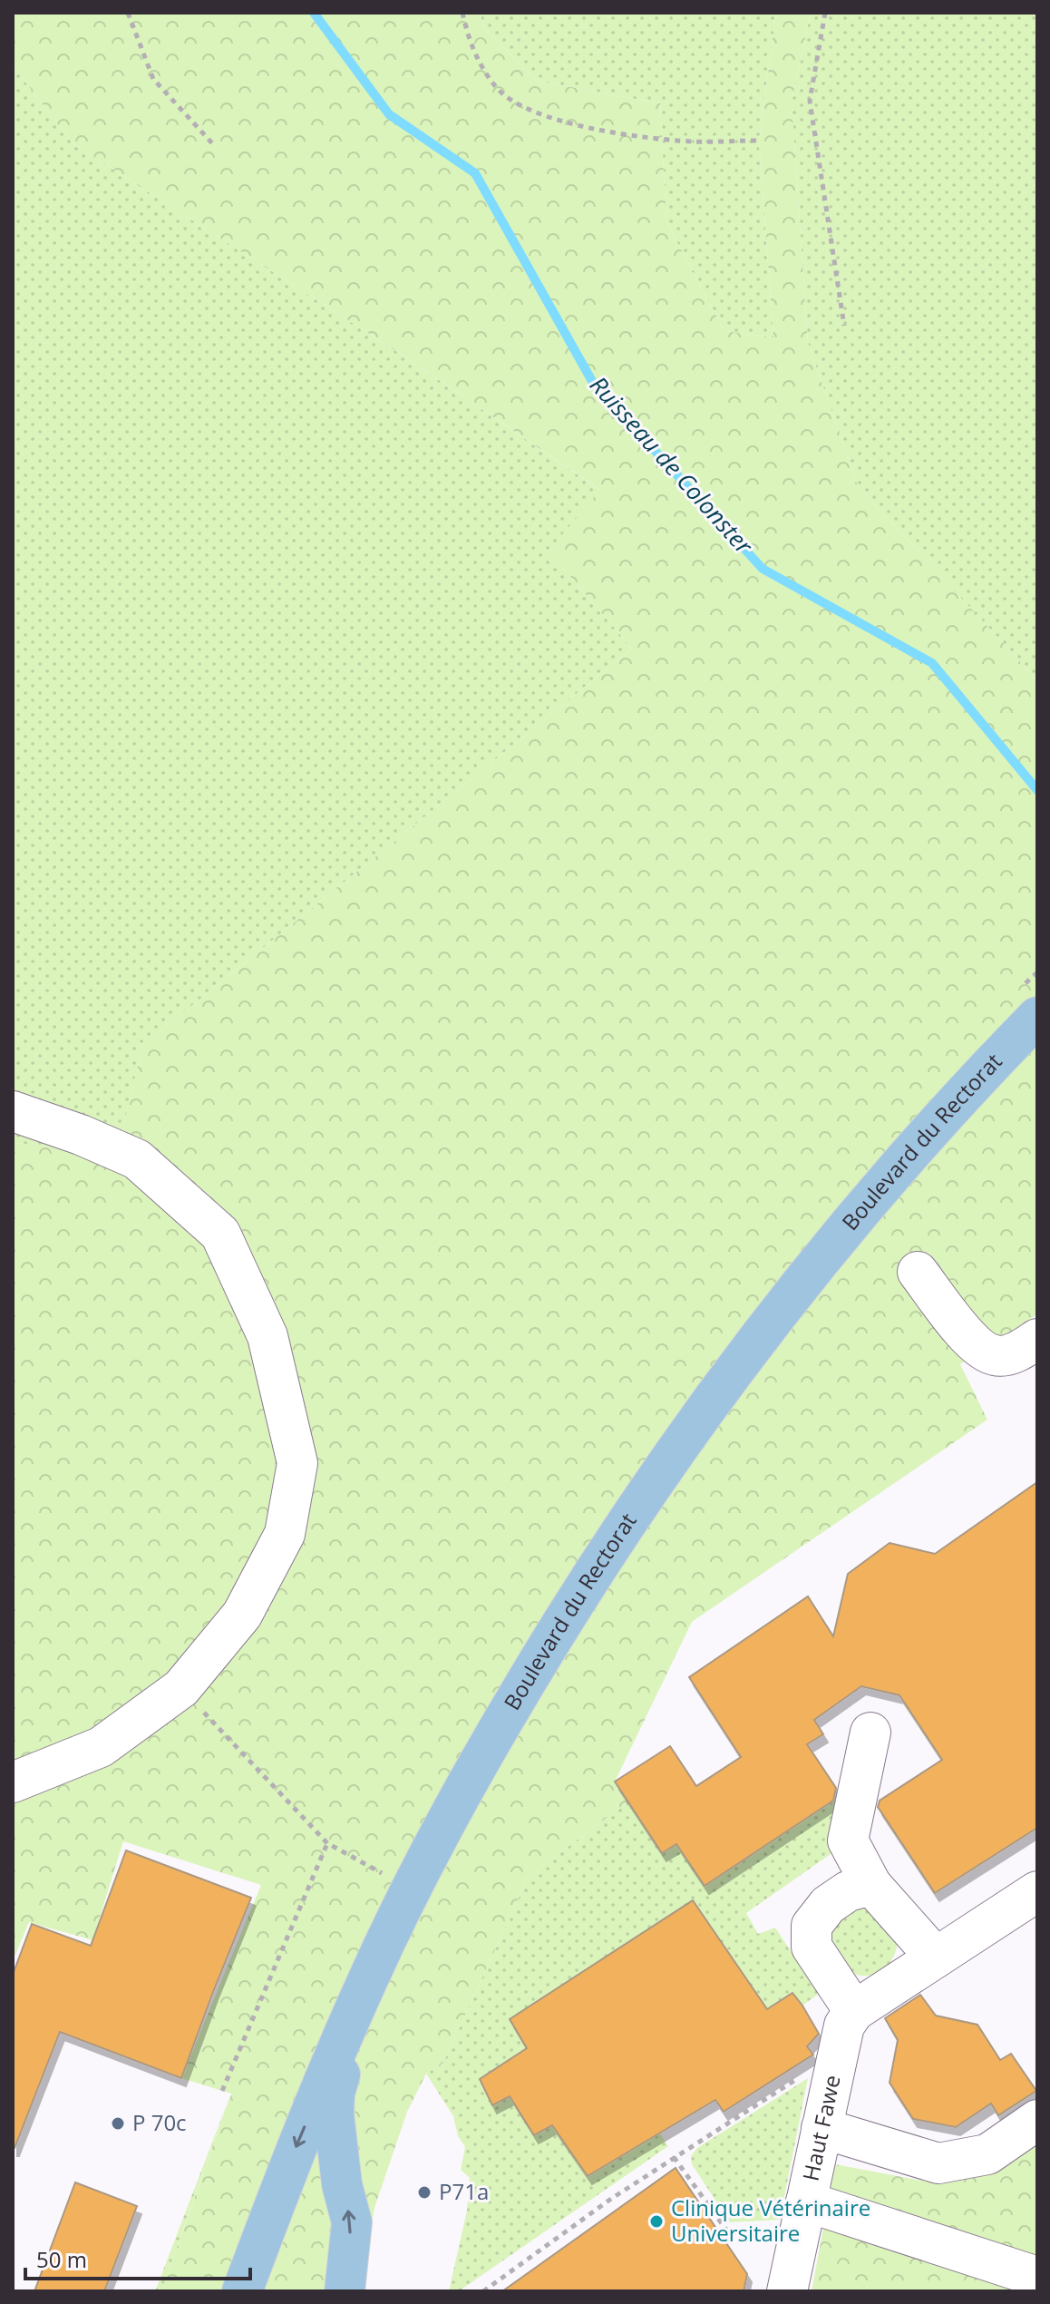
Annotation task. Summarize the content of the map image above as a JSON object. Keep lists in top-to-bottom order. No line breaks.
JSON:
{"streets":{"main road":["Boulevard du Rectorat"],"street":["Haut Fawe"]},"water":["Ruisseau de Colonster"],"places":["P 70c","P71a","Clinique Vétérinaire Universitaire"],"scale_bar":"50 m"}
